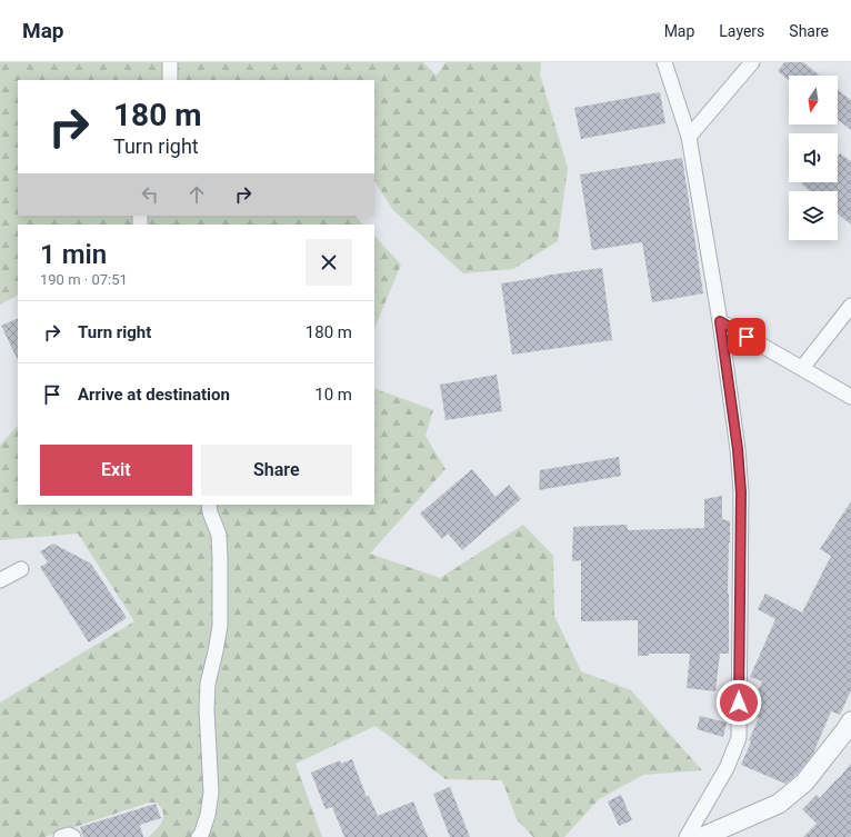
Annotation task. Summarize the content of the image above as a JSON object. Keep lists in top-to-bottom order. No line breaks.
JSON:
{"north":"bottom","page":{"header":"Map","nav":["Map","Layers","Share"],"turn":["180 m","Turn right"],"heading":["1 min","190 m · 07:51"],"list":[{"name":"Turn right","value":"180 m"},{"name":"Arrive at destination","value":"10 m"}],"buttons":["Exit","Share"]}}
